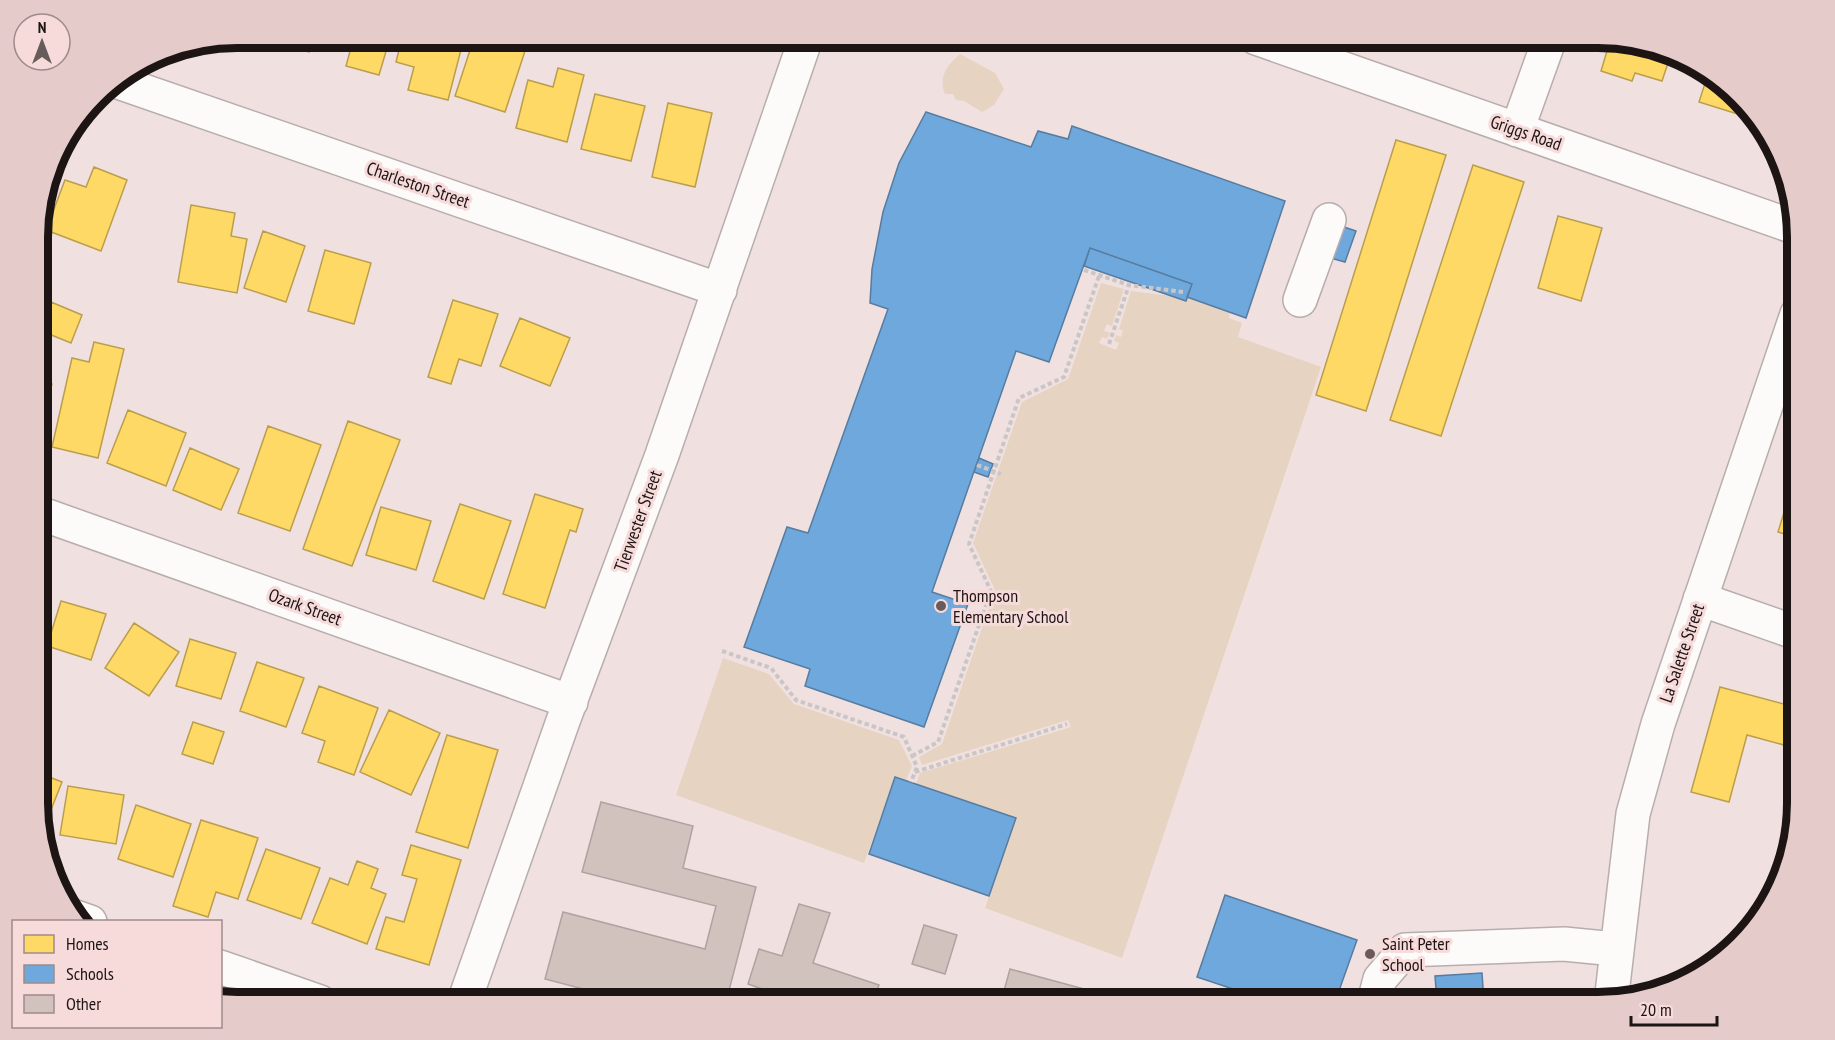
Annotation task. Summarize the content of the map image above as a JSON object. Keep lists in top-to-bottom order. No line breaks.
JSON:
{"streets":{"street":["Griggs Road","Charleston Street","Tierwester Street","Ozark Street","La Salette Street"]},"crossings":[["Charleston Street","Tierwester Street"],["Tierwester Street","Ozark Street"]],"places":["Thompson Elementary School","Saint Peter School"],"legend":["Homes","Schools","Other"],"scale_bar":"20 m","north":"top"}
